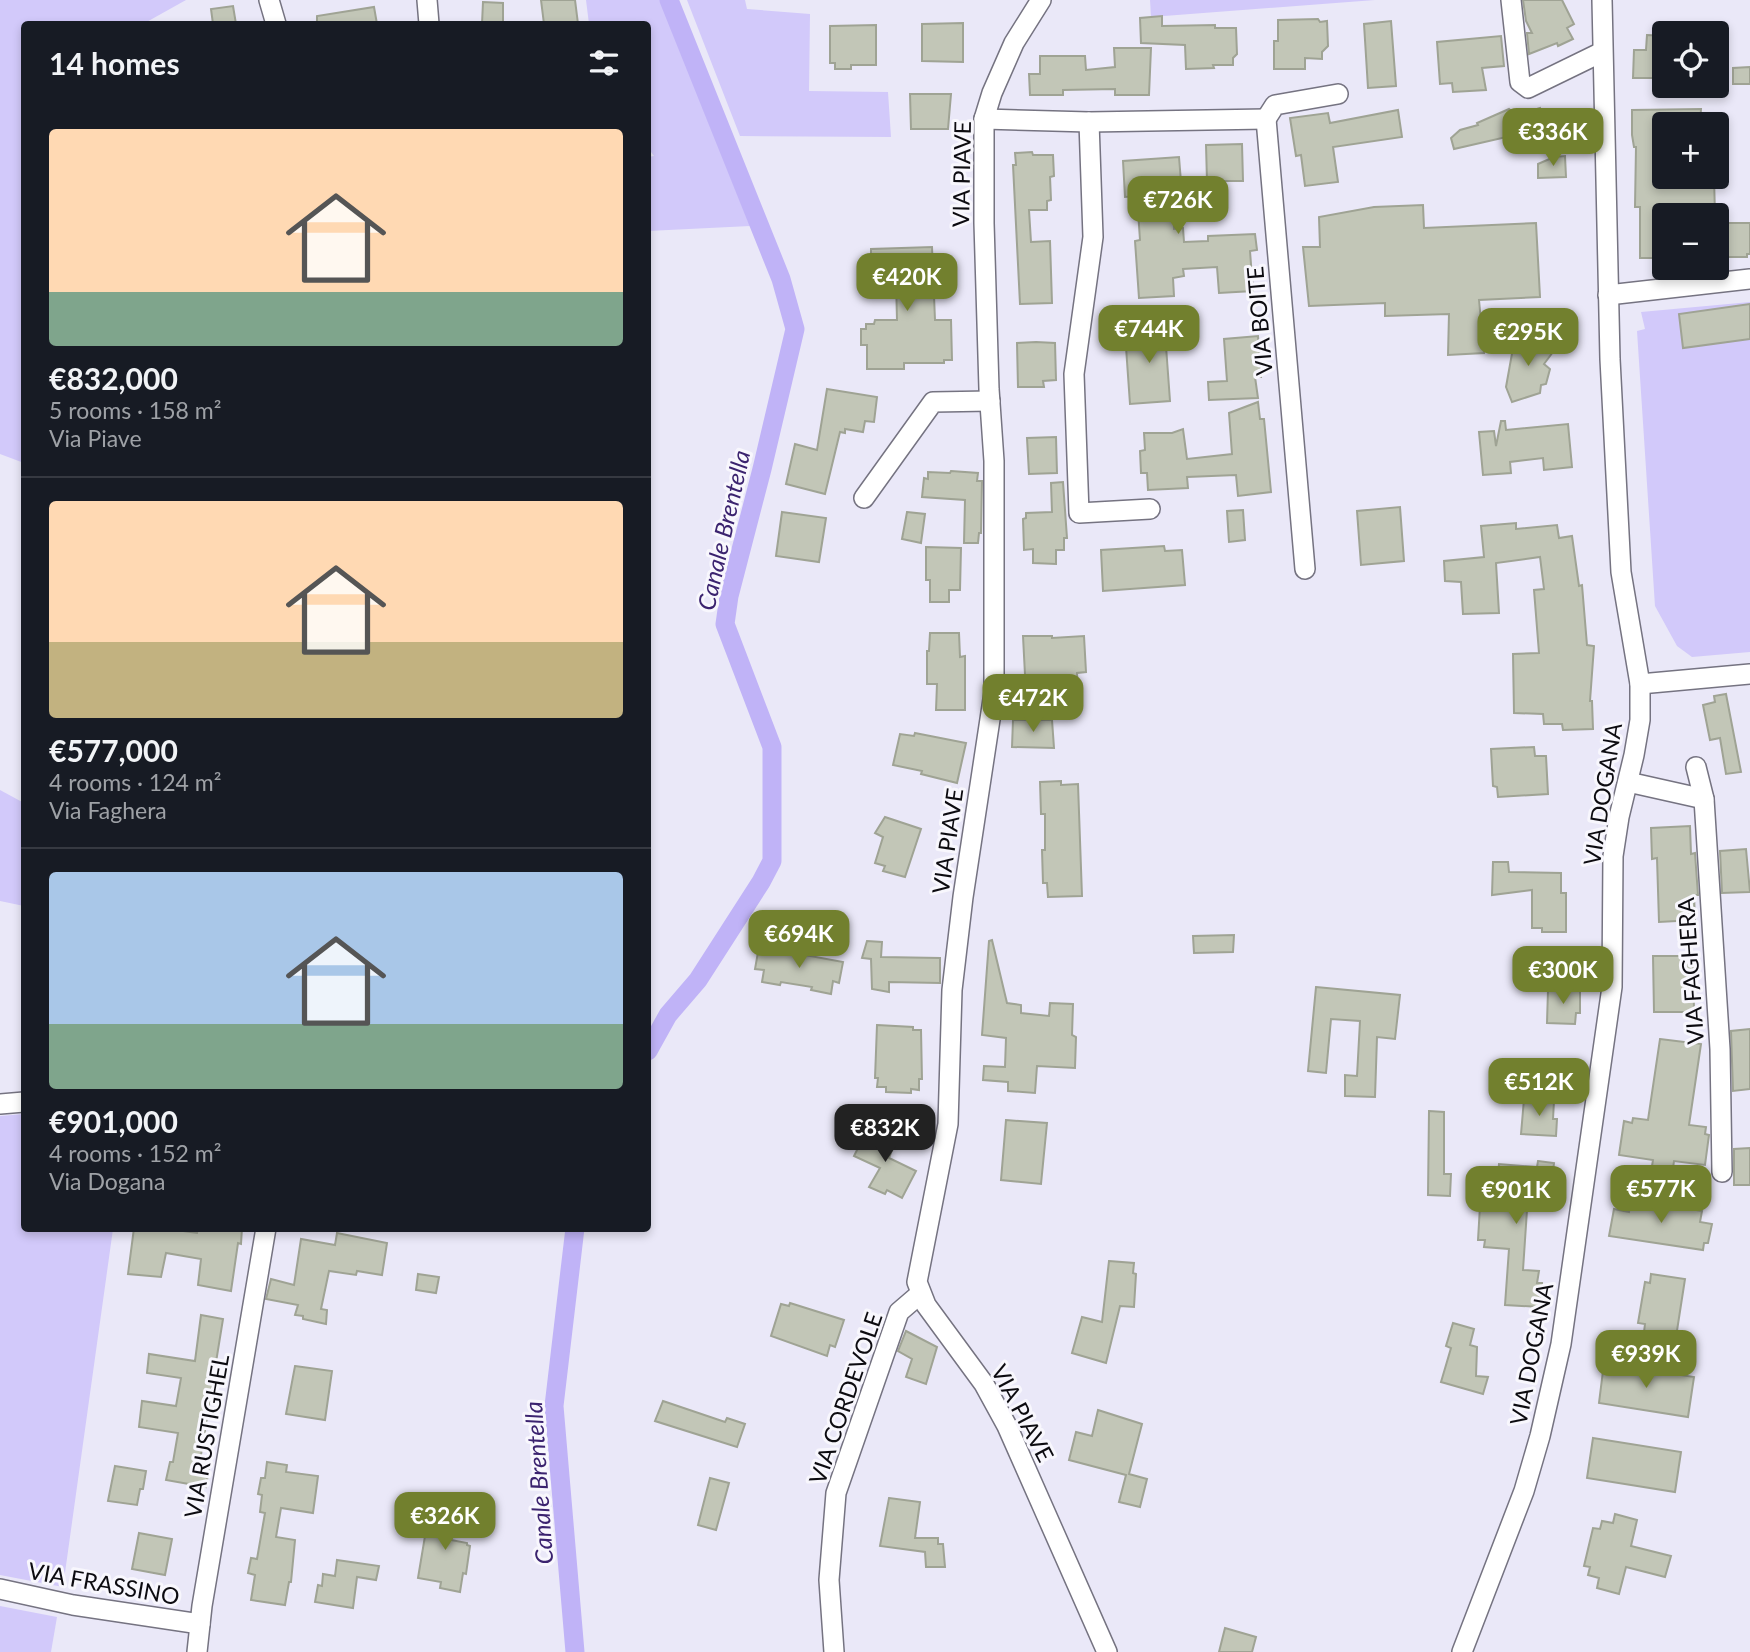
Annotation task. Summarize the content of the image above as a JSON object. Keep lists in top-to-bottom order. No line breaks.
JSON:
{"streets":{"street":["VIA PIAVE","VIA BOITE","VIA DOGANA","VIA FAGHERA","VIA CORDEVOLE","VIA RUSTIGHEL","VIA FRASSINO"]},"crossings":[["VIA PIAVE","VIA CORDEVOLE"],["VIA RUSTIGHEL","VIA FRASSINO"]],"water":["Canale Brentella"],"page":{"map_buttons":["+","−"],"heading":"14 homes","list":[{"name":"€832,000","note":"5 rooms · 158 m² · Via Piave"},{"name":"€577,000","note":"4 rooms · 124 m² · Via Faghera"},{"name":"€901,000","note":"4 rooms · 152 m² · Via Dogana"}],"price":["€336K","€726K","€420K","€744K","€295K","€472K","€694K","€300K","€512K","€832K","€577K","€901K","€939K","€326K"]}}
